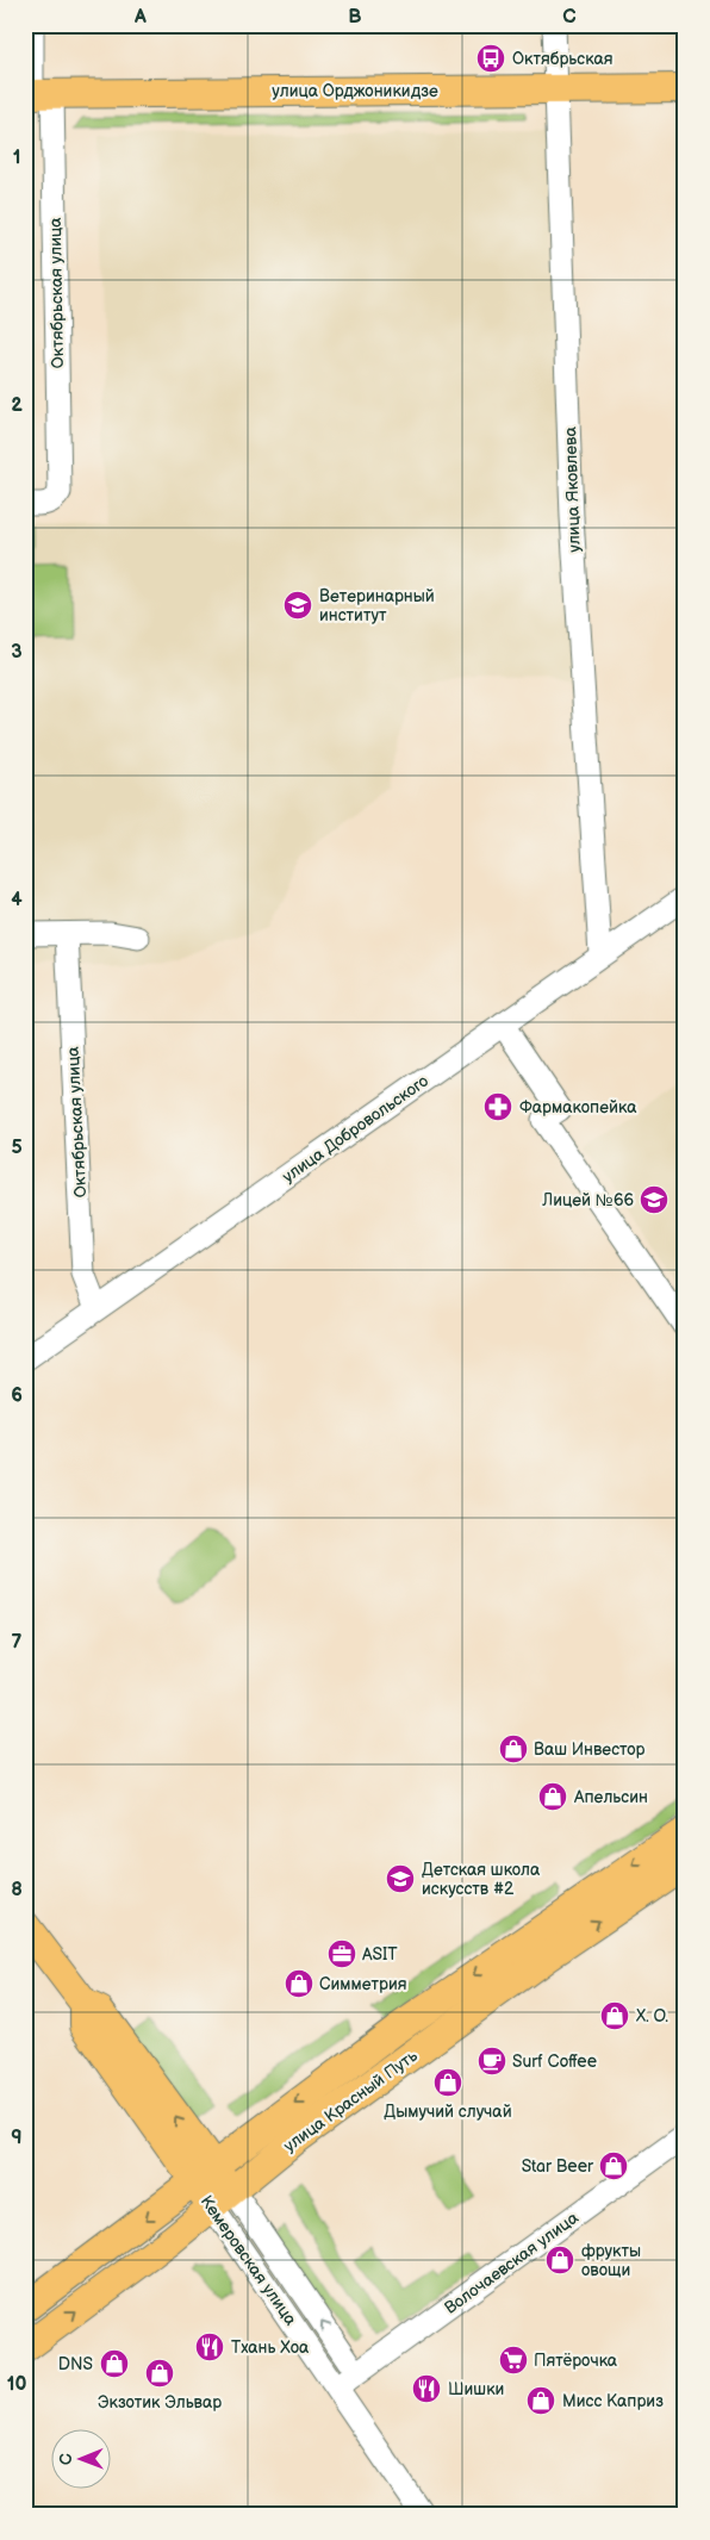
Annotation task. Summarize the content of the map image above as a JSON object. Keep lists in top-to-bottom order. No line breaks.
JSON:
{"streets":{"main road":["улица Орджоникидзе","улица Красный Путь","Кемеровская улица"],"street":["Октябрьская улица","улица Яковлева","улица Добровольского","Волочаевская улица"]},"crossings":[["улица Орджоникидзе","Октябрьская улица"],["улица Орджоникидзе","улица Яковлева"],["Октябрьская улица","улица Добровольского"],["улица Яковлева","улица Добровольского"],["улица Красный Путь","Кемеровская улица"],["Кемеровская улица","Волочаевская улица"]],"places":{"bus stop":["Октябрьская"],"school or university":["Ветеринарный институт","Лицей №66","Детская школа искусств #2"],"pharmacy":["Фармакопейка"],"shop":["Ваш Инвестор","Апельсин","Симметрия","X. O.","Дымучий случай","Star Beer","фрукты овощи","DNS","Экзотик Эльвар","Мисс Каприз"],"office":["ASIT"],"cafe":["Surf Coffee"],"restaurant":["Тхань Хоа","Шишки"],"supermarket":["Пятёрочка"]},"north":"left","grid":{"columns":["A","B","C"],"rows":["1","2","3","4","5","6","7","8","9","10"]}}
